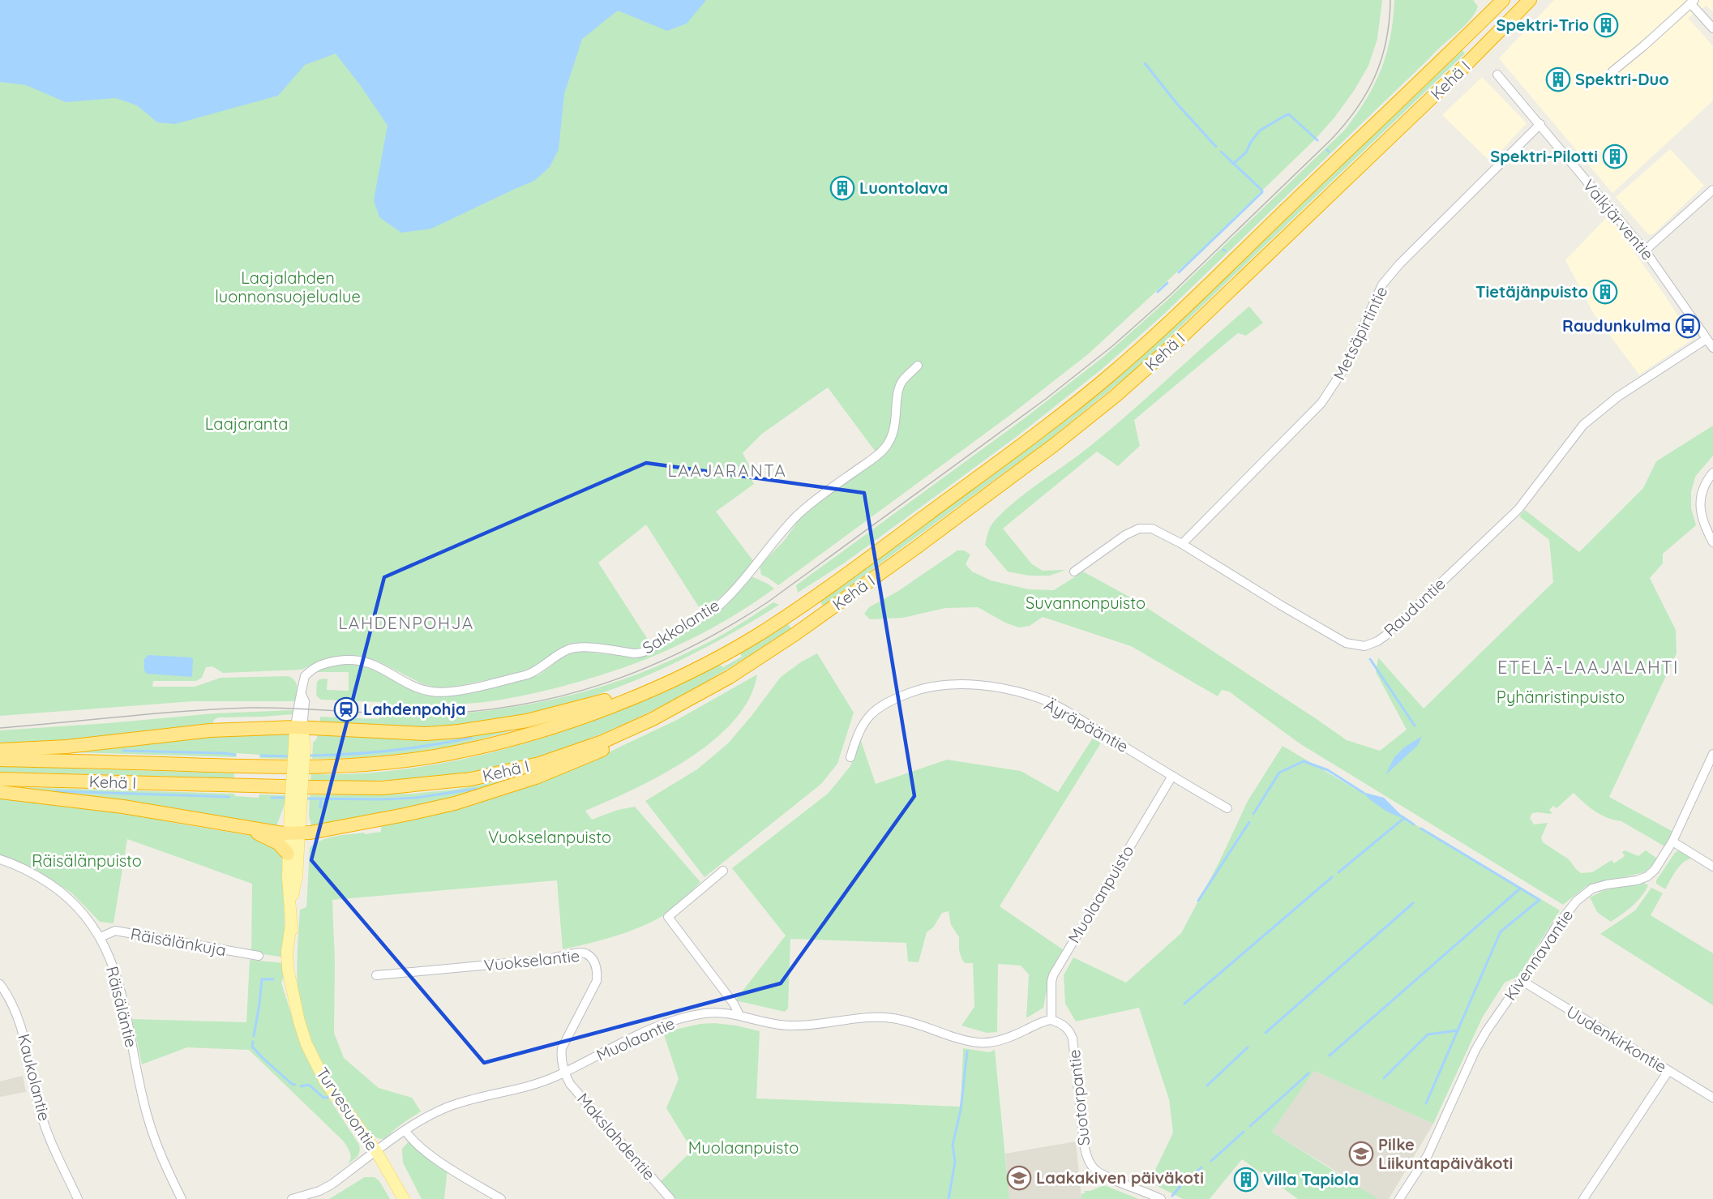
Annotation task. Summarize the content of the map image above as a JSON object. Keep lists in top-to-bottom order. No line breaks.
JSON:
{"streets":{"highway":["Kehä I"],"main road":["Turvesuontie"],"street":["Valkjärventie","Metsäpirtintie","Rauduntie","Sakkolantie","Äyräpääntie","Muolaanpuisto","Räisälänkuja","Kivennavantie","Vuokselantie","Räisäläntie","Muolaantie","Uudenkirkontie","Kaukolantie","Suotorpantie","Makslahdentie"]},"crossings":[["Valkjärventie","Metsäpirtintie"],["Valkjärventie","Rauduntie"],["Metsäpirtintie","Rauduntie"],["Sakkolantie","Turvesuontie"],["Äyräpääntie","Muolaanpuisto"],["Muolaanpuisto","Muolaantie"],["Muolaanpuisto","Suotorpantie"],["Räisälänkuja","Räisäläntie"],["Kivennavantie","Uudenkirkontie"],["Vuokselantie","Muolaantie"],["Vuokselantie","Makslahdentie"],["Muolaantie","Suotorpantie"],["Muolaantie","Turvesuontie"],["Muolaantie","Makslahdentie"]],"districts":["LAAJARANTA","LAHDENPOHJA","ETELÄ-LAAJALAHTI"],"parks":["Laajalahden luonnonsuojelualue","Laajaranta","Suvannonpuisto","Pyhänristinpuisto","Vuokselanpuisto","Räisälänpuisto","Muolaanpuisto"],"places":{"building":["Spektri-Trio","Spektri-Duo","Spektri-Pilotti","Luontolava","Tietäjänpuisto","Villa Tapiola"],"bus stop":["Raudunkulma"],"station":["Lahdenpohja"],"school or university":["Pilke Liikuntapäiväkoti","Laakakiven päiväkoti"]}}
